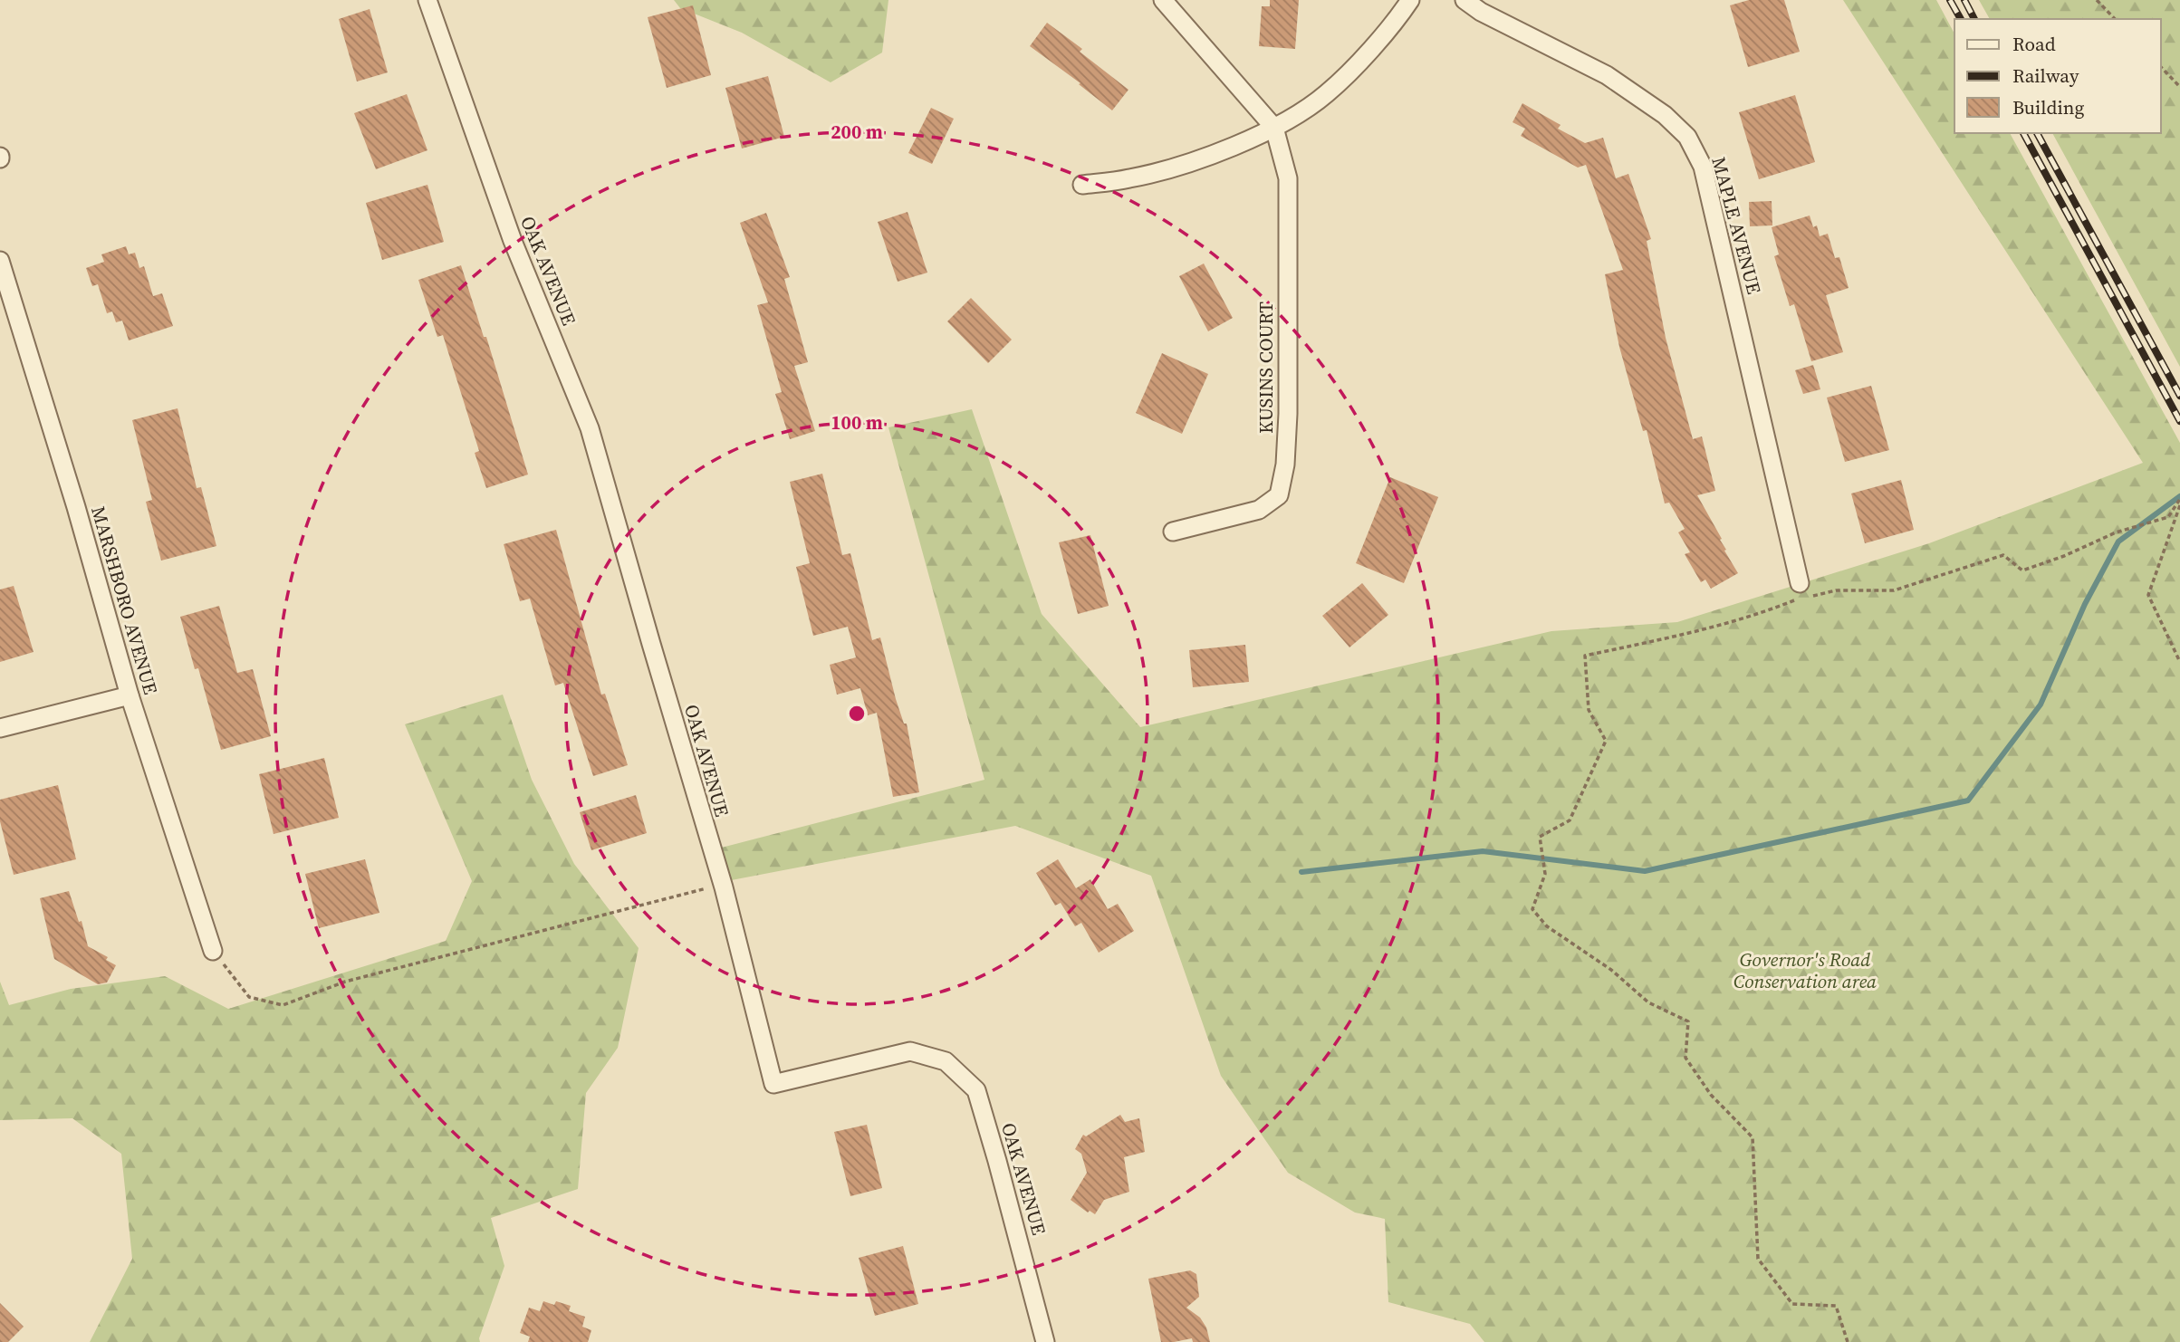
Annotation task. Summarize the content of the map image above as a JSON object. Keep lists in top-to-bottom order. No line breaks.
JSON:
{"streets":{"street":["MAPLE AVENUE","OAK AVENUE","KUSINS COURT","MARSHBORO AVENUE"]},"parks":["Governor's Road Conservation area"],"legend":["Road","Railway","Building"],"rings":["200 m","100 m"]}
